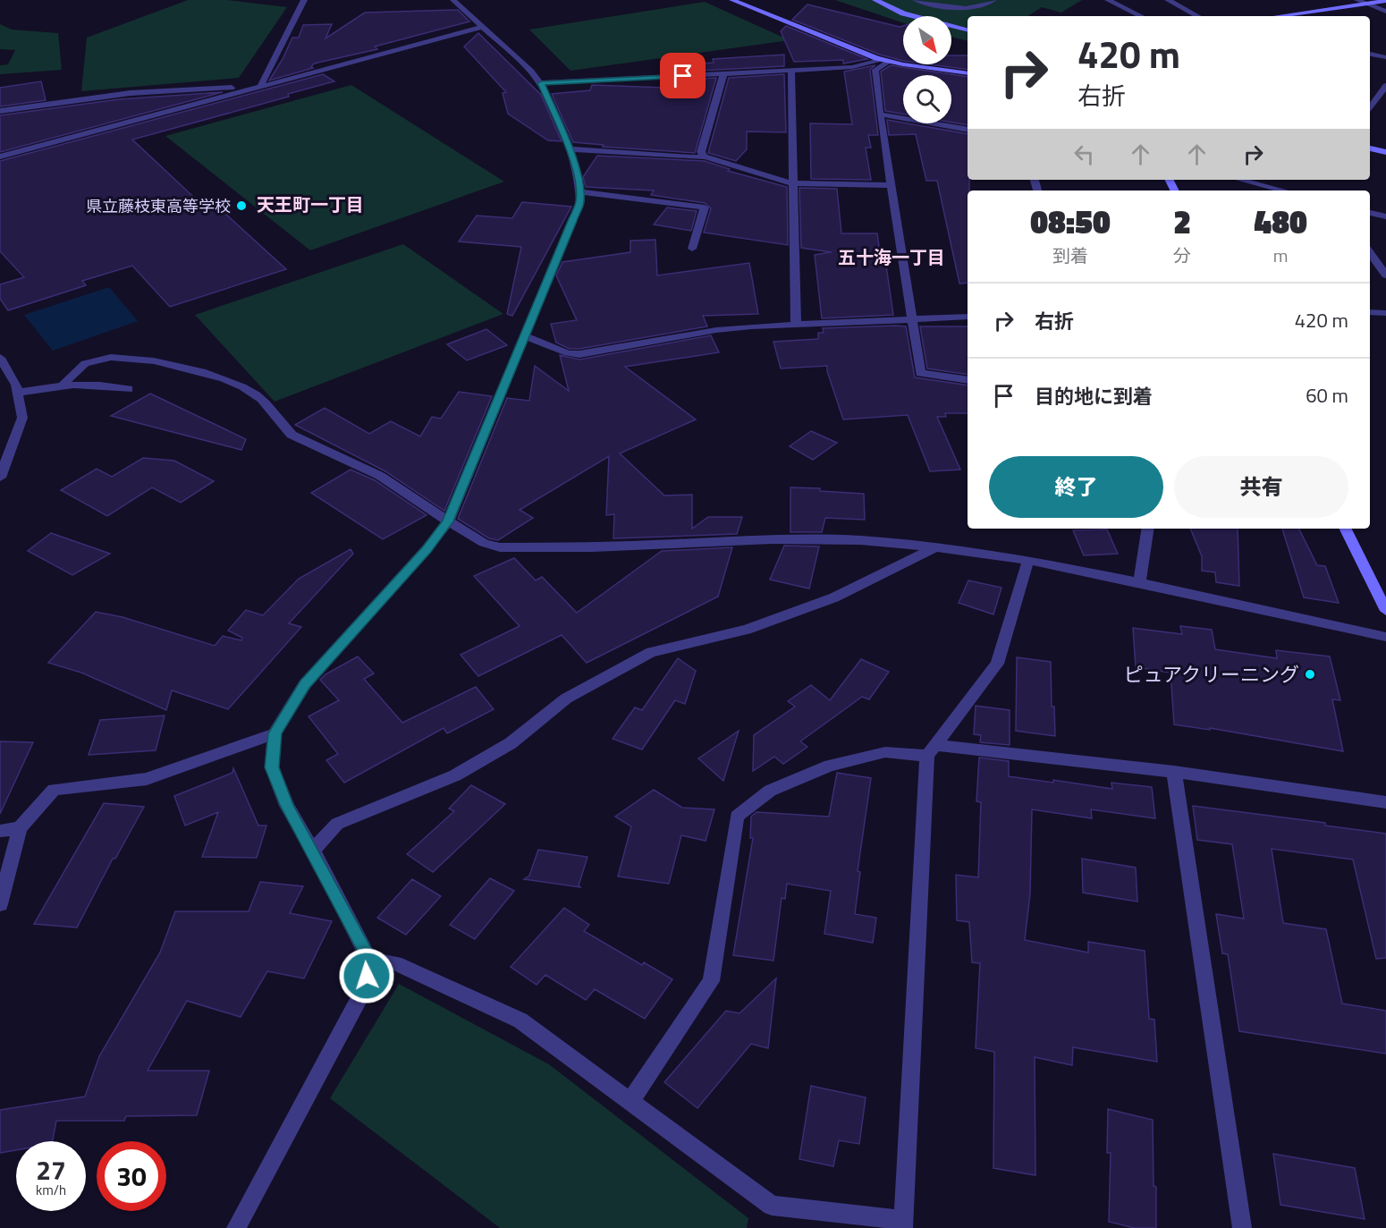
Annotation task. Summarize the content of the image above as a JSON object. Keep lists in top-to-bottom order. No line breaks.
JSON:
{"districts":["天王町一丁目","五十海一丁目"],"places":["県立藤枝東高等学校","ピュアクリーニング"],"north":"bottom right","page":{"turn":["420 m","右折"],"eta":["08:50","到着","2","分","480","m"],"list":[{"name":"右折","value":"420 m"},{"name":"目的地に到着","value":"60 m"}],"buttons":["終了","共有"],"speed":"27 km/h","limit":"30"}}
